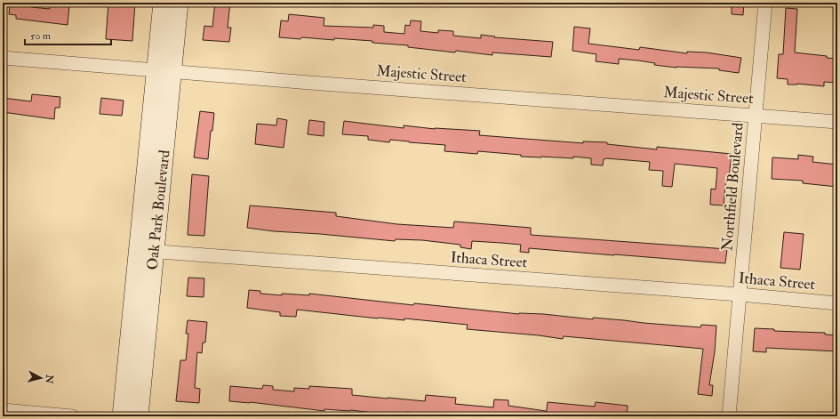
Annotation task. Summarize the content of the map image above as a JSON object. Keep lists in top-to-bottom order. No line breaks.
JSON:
{"streets":{"street":["Majestic Street","Northfield Boulevard","Oak Park Boulevard","Ithaca Street"]},"crossings":[["Majestic Street","Northfield Boulevard"],["Majestic Street","Oak Park Boulevard"],["Northfield Boulevard","Ithaca Street"],["Oak Park Boulevard","Ithaca Street"]],"scale_bar":"50 m","north":"right"}
